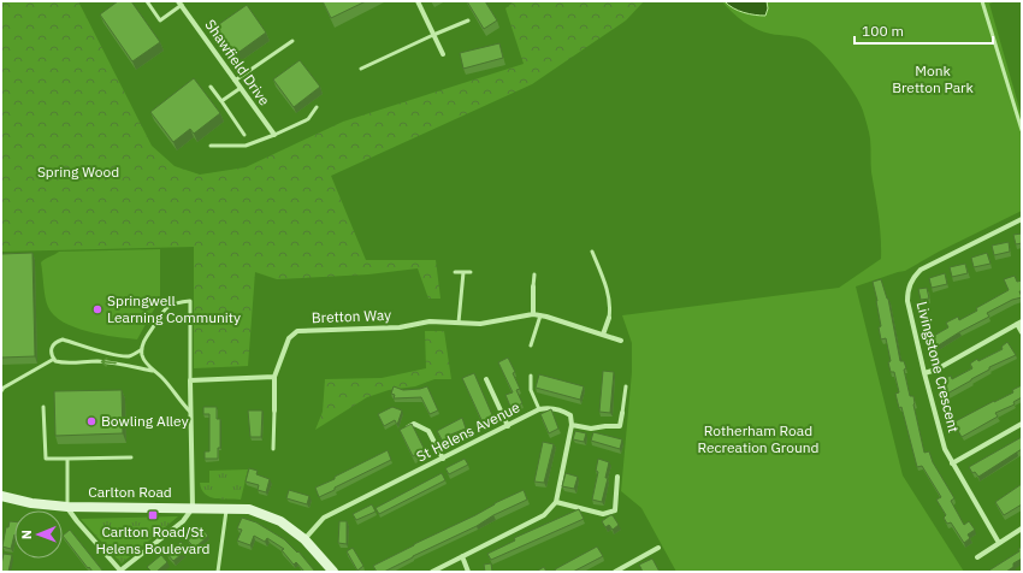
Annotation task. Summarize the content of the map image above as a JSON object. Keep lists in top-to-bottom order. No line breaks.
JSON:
{"streets":{"main road":["Carlton Road"],"street":["Shawfield Drive","Bretton Way","Livingstone Crescent","St Helens Avenue"]},"crossings":[["St Helens Avenue","Carlton Road"]],"parks":["Monk Bretton Park","Spring Wood","Rotherham Road Recreation Ground"],"places":{"other":["Springwell Learning Community","Bowling Alley"],"transit":["Carlton Road/St Helens Boulevard"]},"scale_bar":"100 m","north":"left"}
